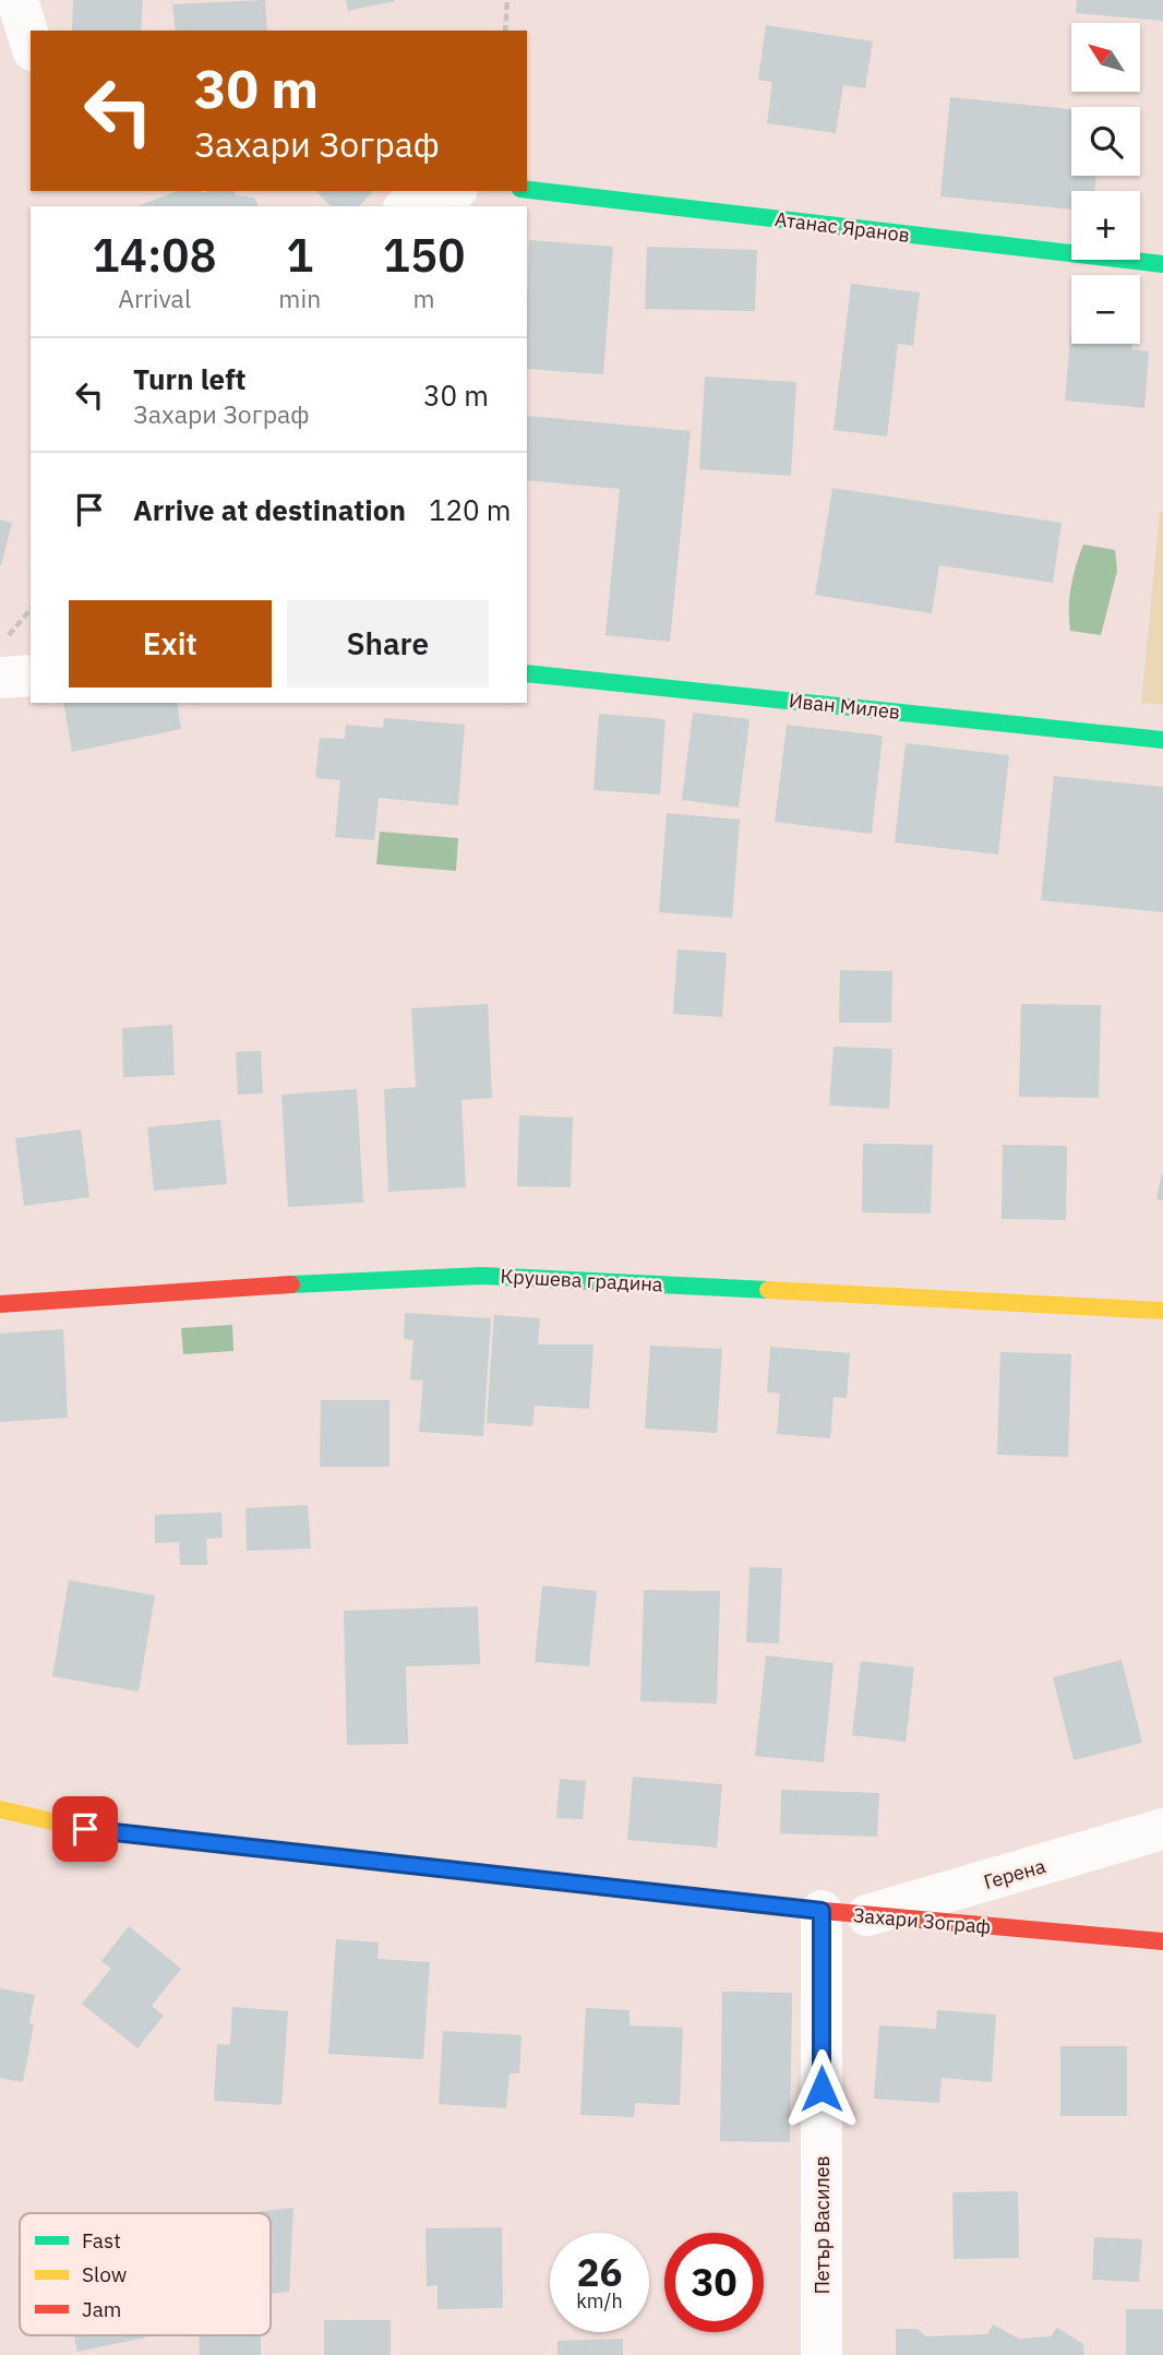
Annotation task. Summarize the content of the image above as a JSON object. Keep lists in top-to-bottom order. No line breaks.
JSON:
{"streets":{"street":["Атанас Яранов","Иван Милев","Крушева градина","Герена","Захари Зограф","Петър Василев"]},"crossings":[["Герена","Захари Зограф"],["Захари Зограф","Петър Василев"]],"legend":["Fast","Slow","Jam"],"north":"top left","page":{"map_buttons":["+","−"],"turn":["30 m","Захари Зограф"],"eta":["14:08","Arrival","1","min","150","m"],"list":[{"name":"Turn left","note":"Захари Зограф","value":"30 m"},{"name":"Arrive at destination","value":"120 m"}],"buttons":["Exit","Share"],"speed":"26 km/h","limit":"30"}}
